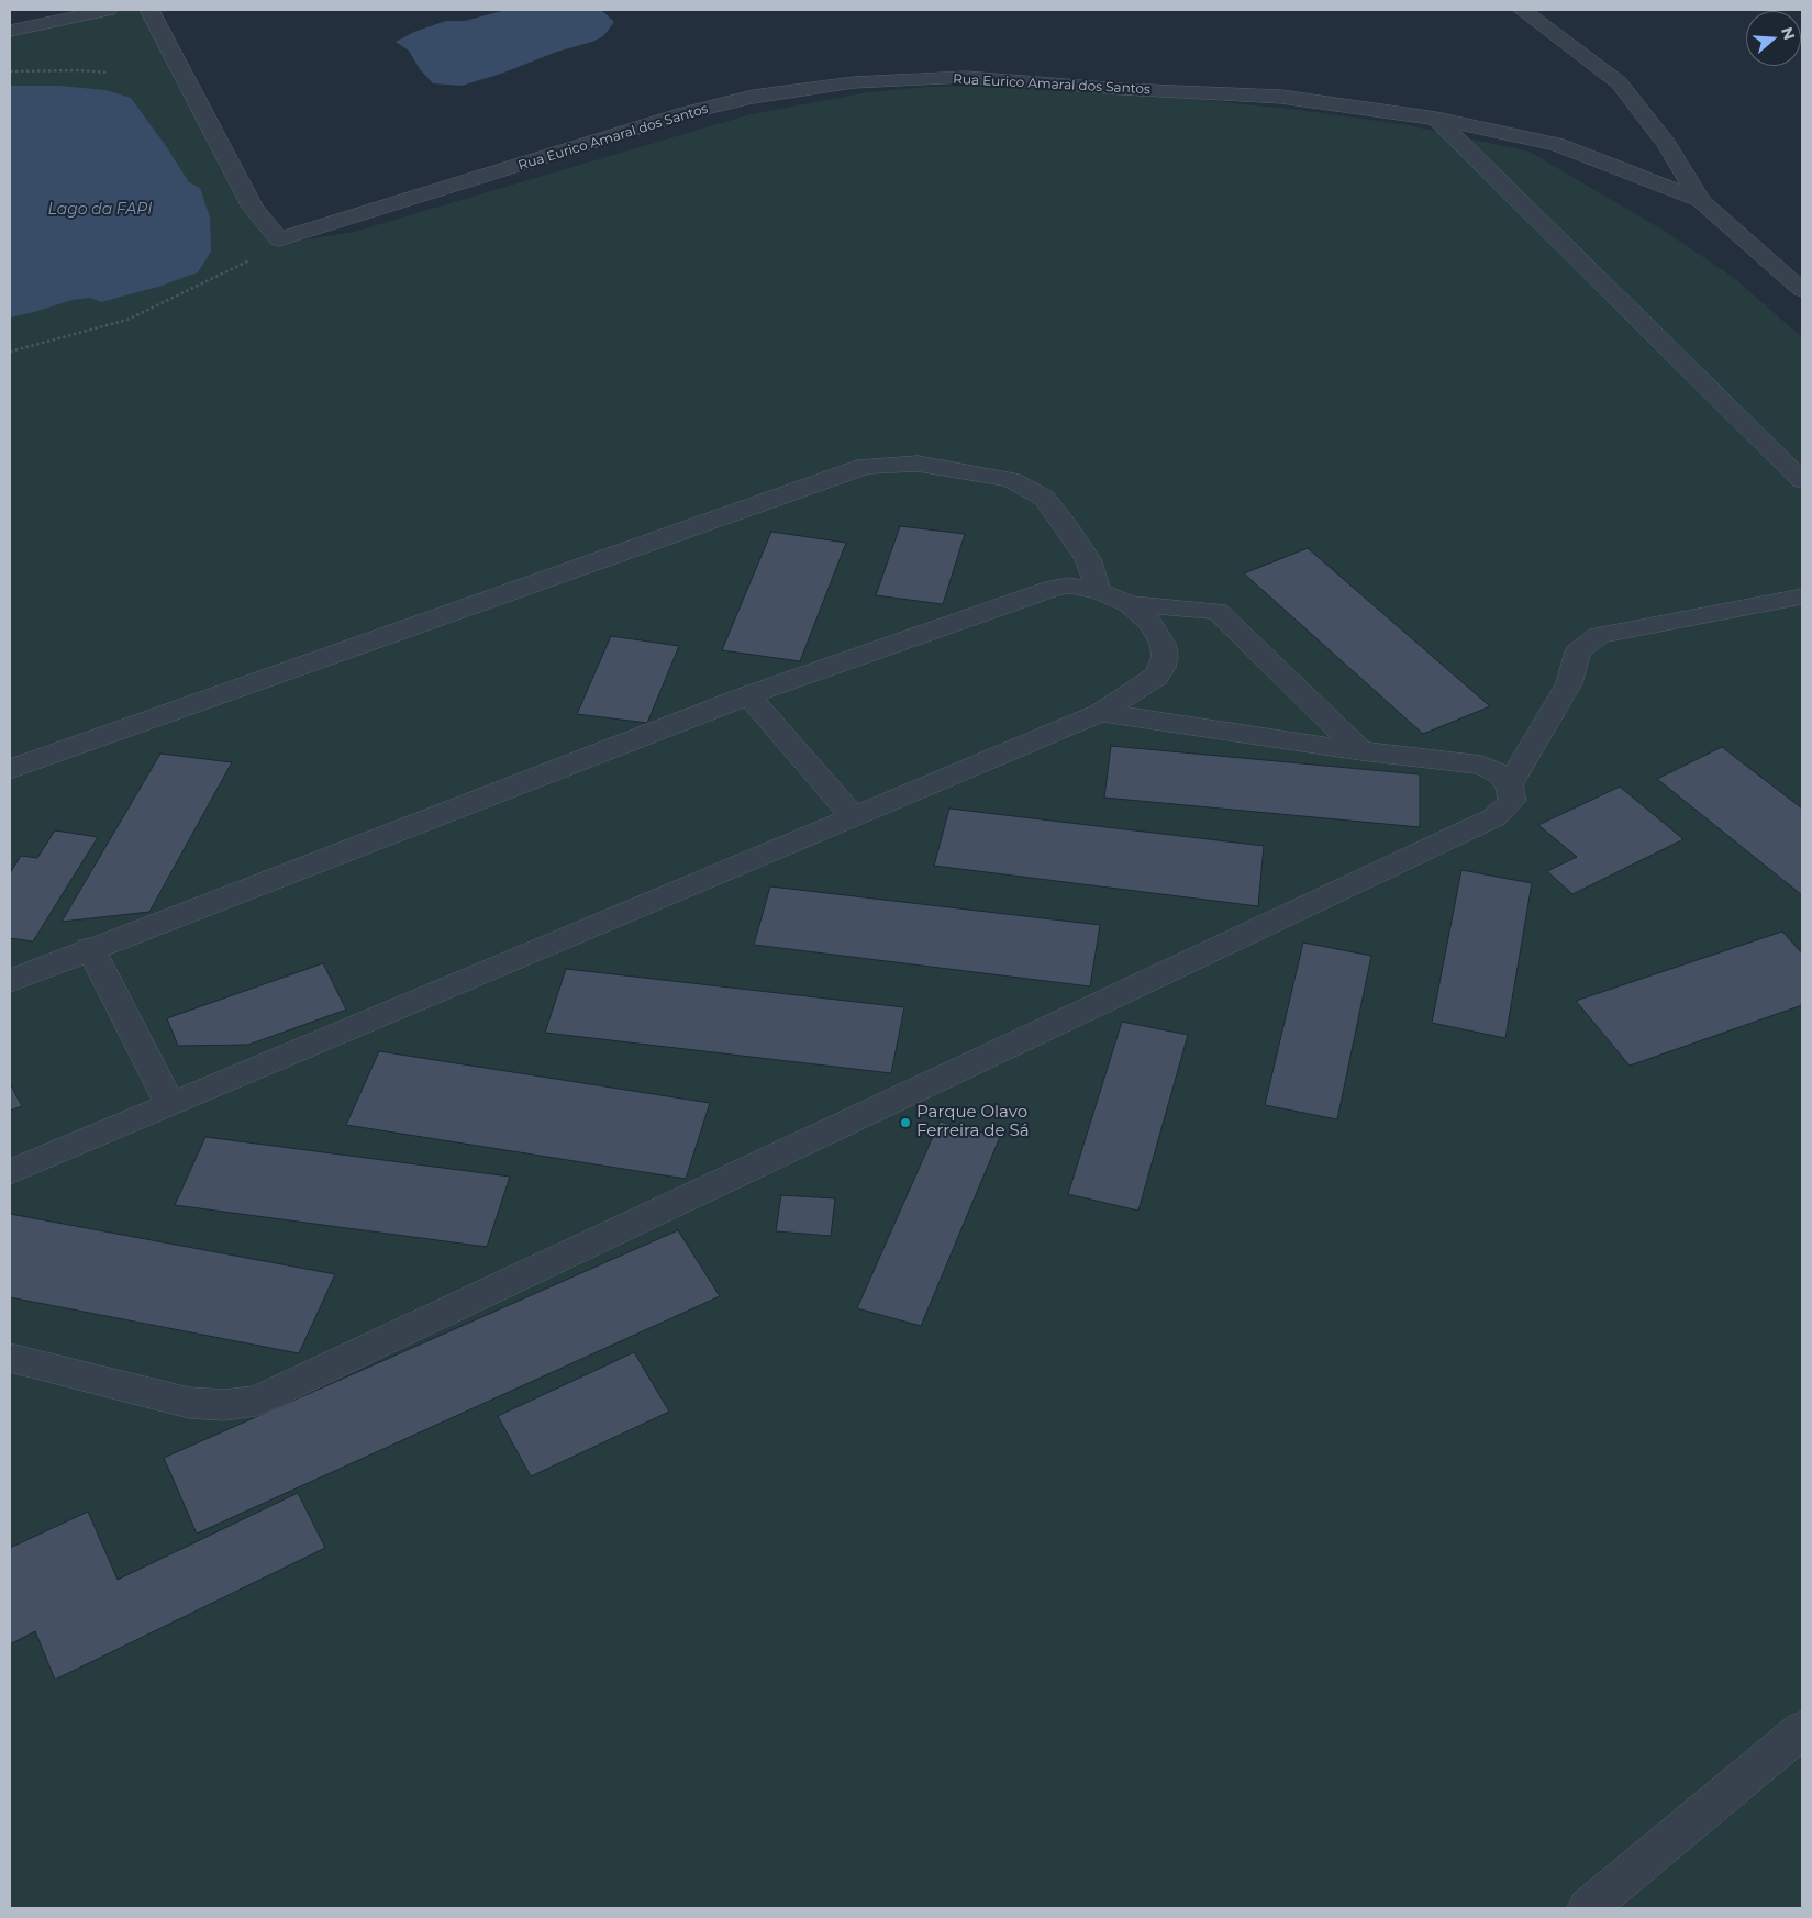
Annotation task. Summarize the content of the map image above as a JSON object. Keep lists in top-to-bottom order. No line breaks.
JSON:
{"streets":{"street":["Rua Eurico Amaral dos Santos"]},"water":["Lago da FAPI"],"places":["Parque Olavo Ferreira de Sá"],"north":"right"}
